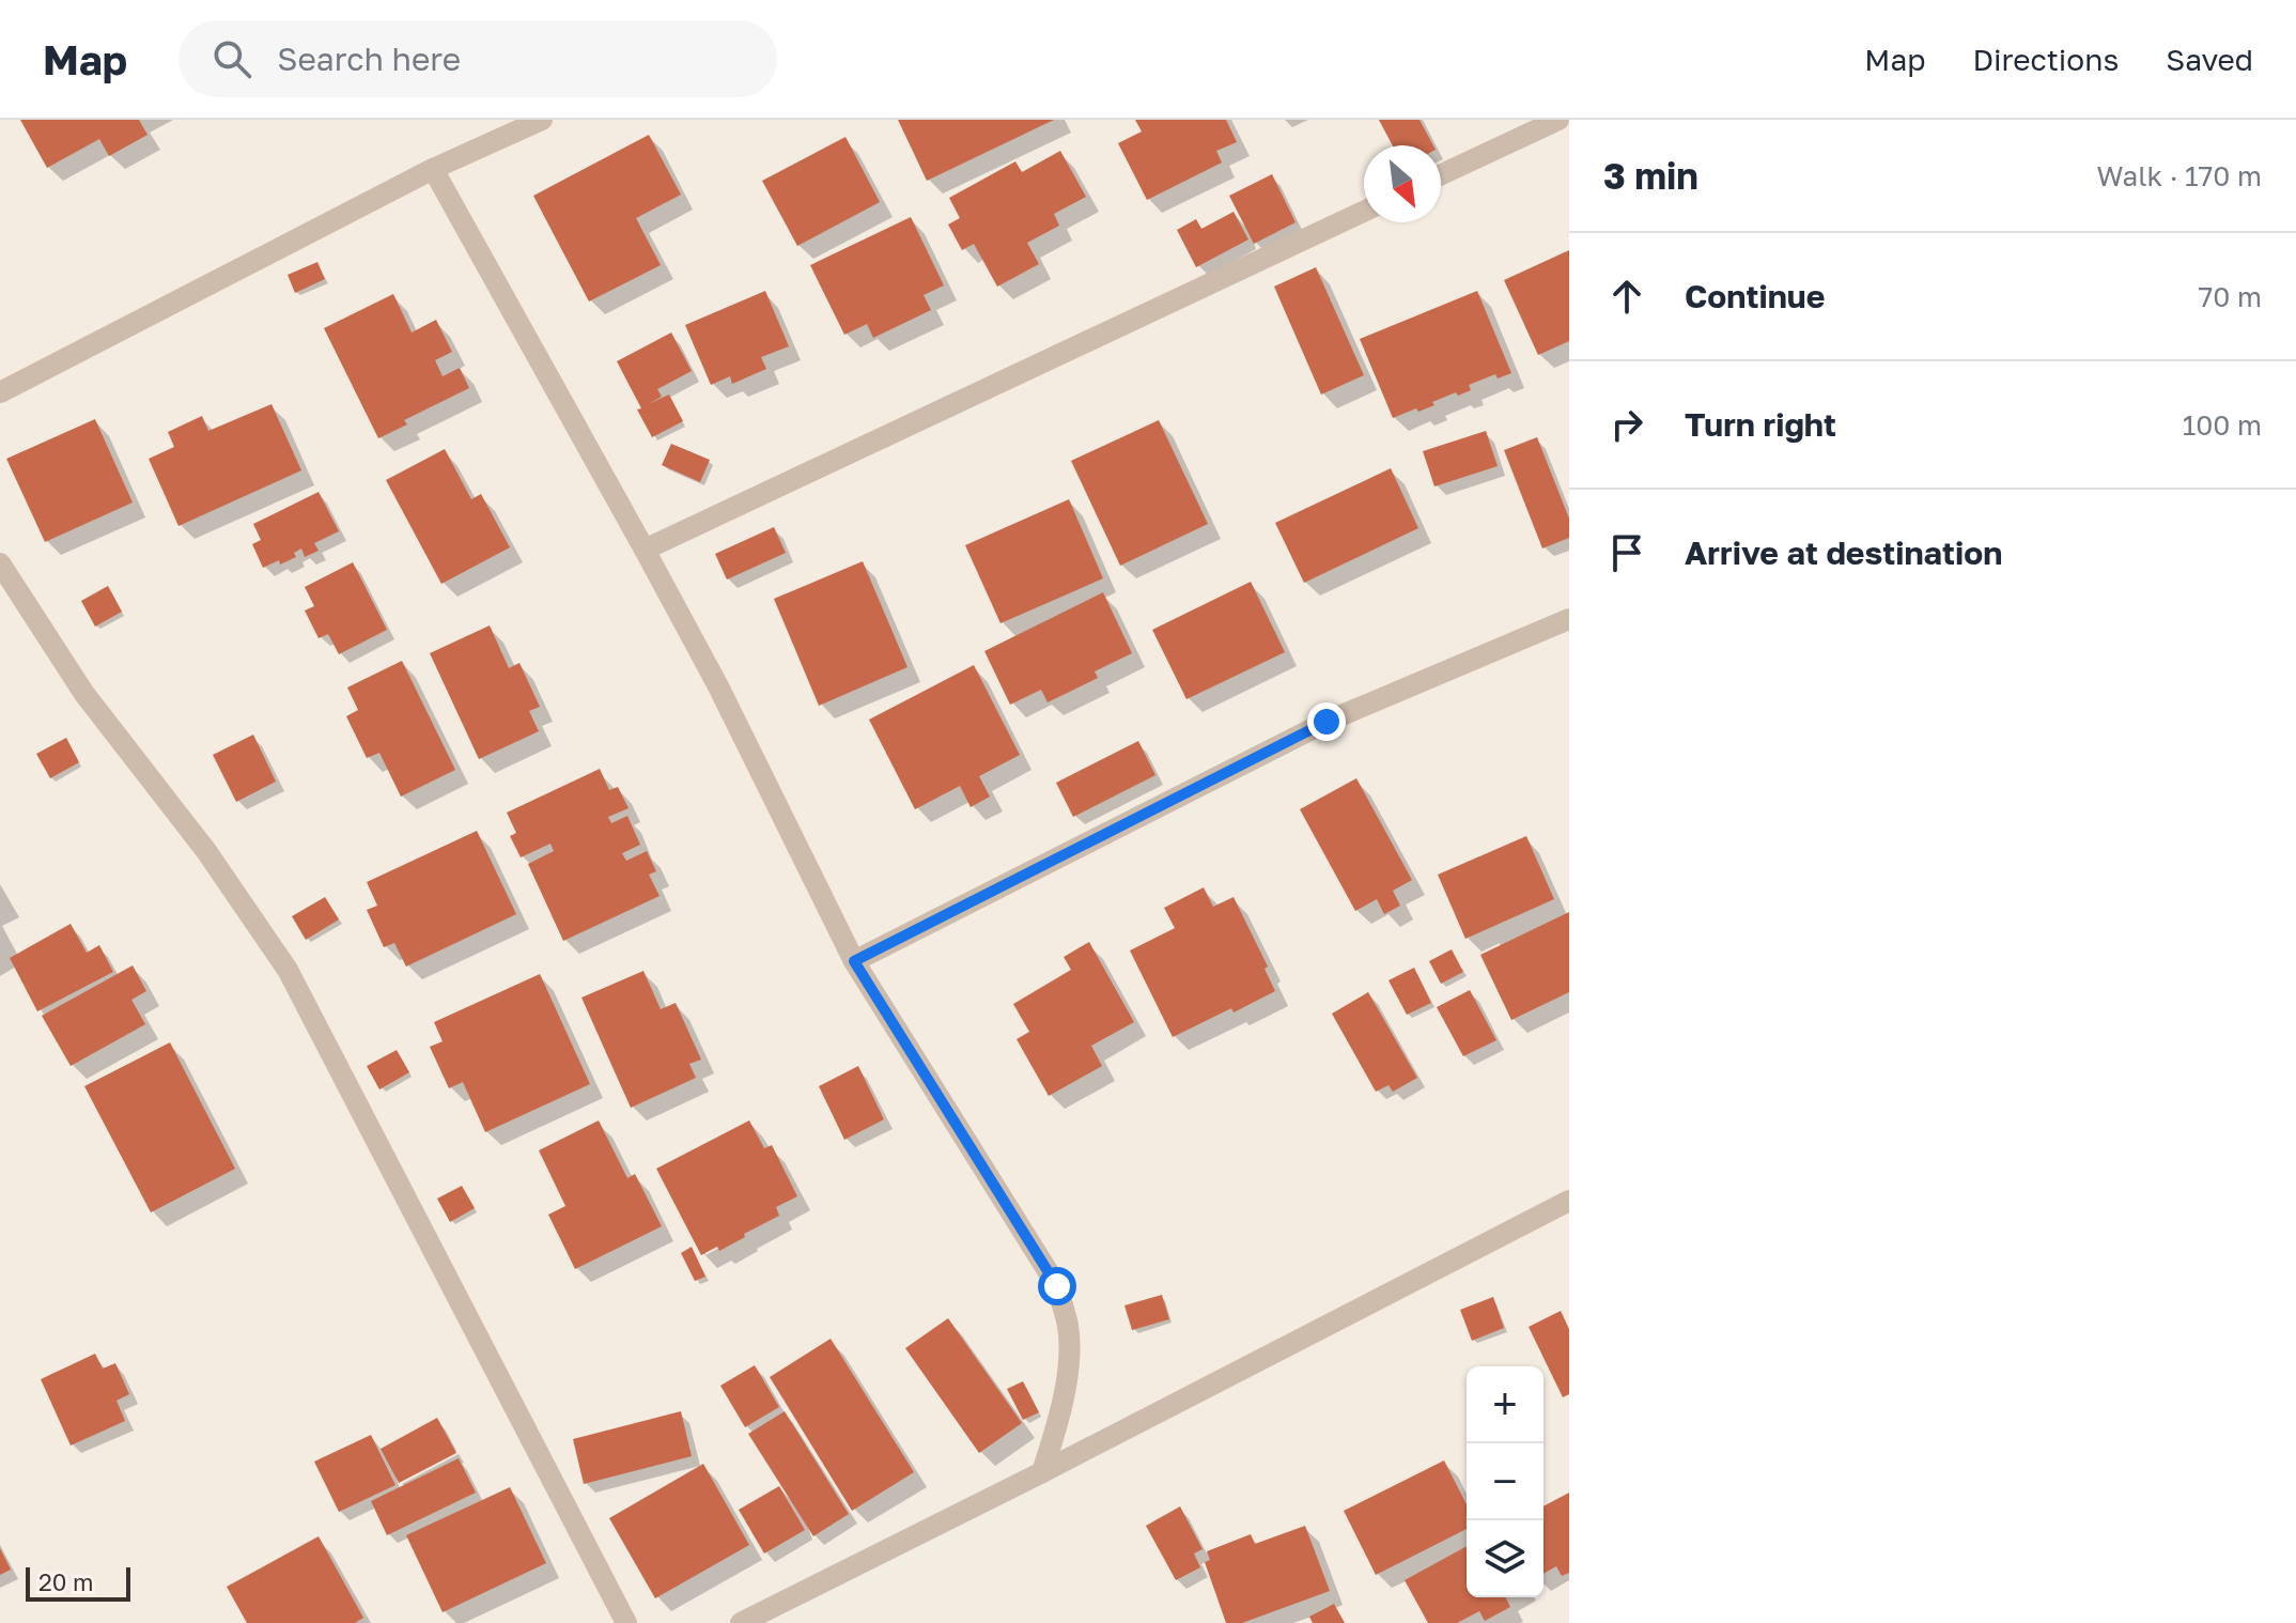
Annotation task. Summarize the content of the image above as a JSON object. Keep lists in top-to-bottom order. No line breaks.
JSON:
{"scale_bar":"20 m","north":"bottom right","page":{"header":"Map","search":"Search here","nav":["Map","Directions","Saved"],"heading":["3 min","Walk · 170 m"],"list":[["Continue","70 m"],["Turn right","100 m"],"Arrive at destination"],"map_buttons":["+","−"],"scale":"20 m"}}
